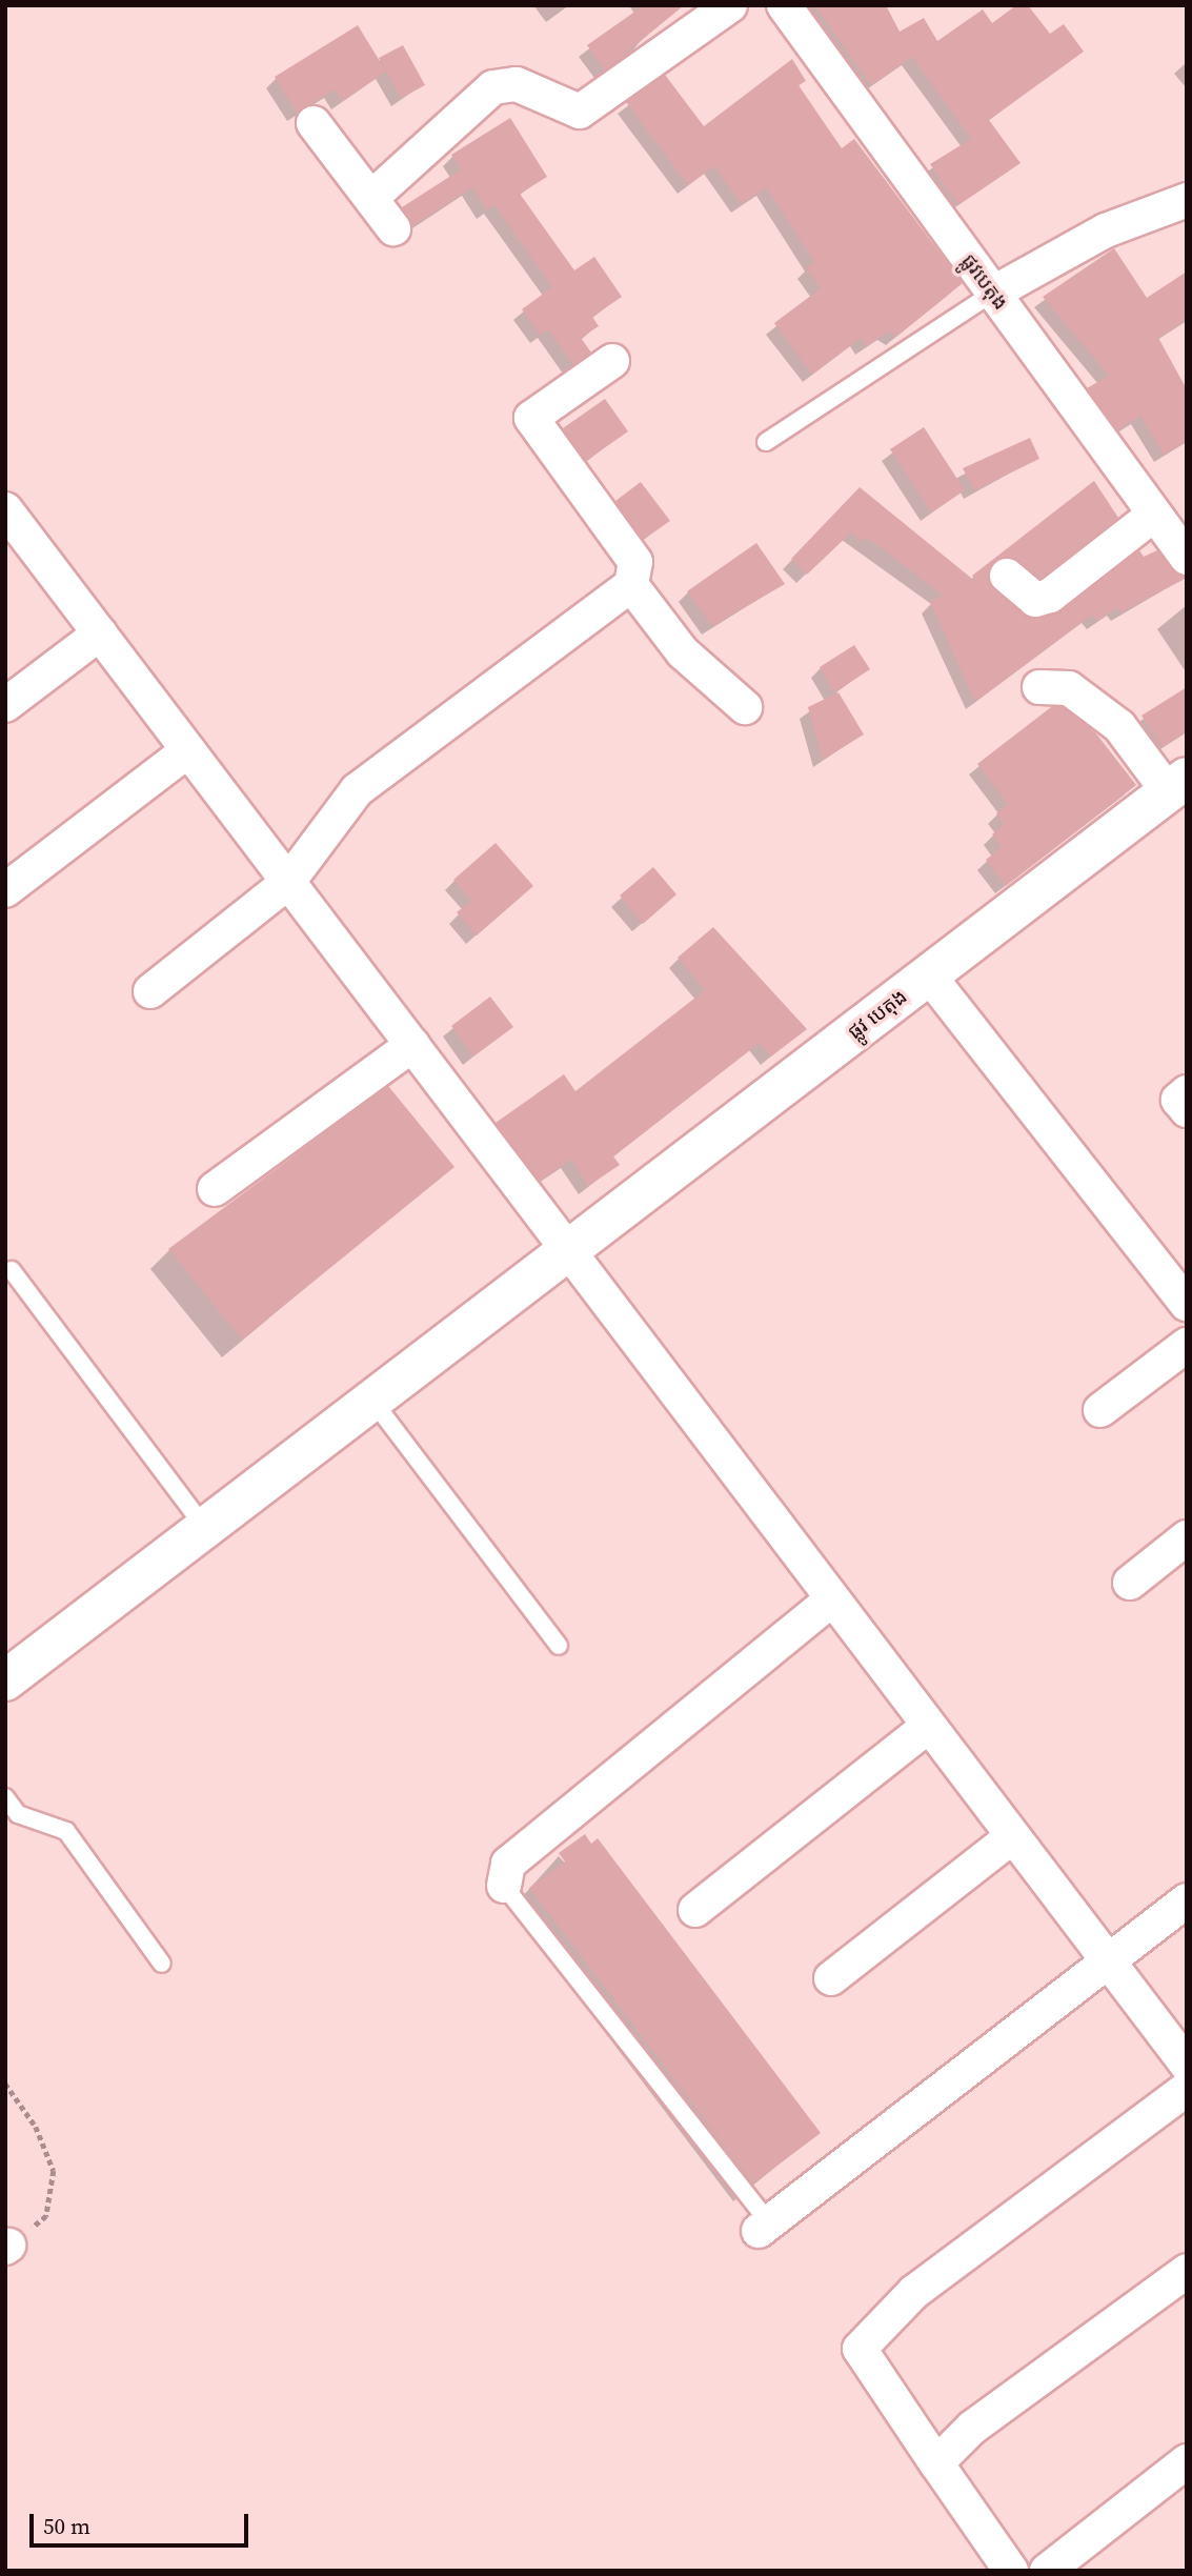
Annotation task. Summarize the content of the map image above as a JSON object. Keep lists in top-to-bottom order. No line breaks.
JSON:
{"streets":{"street":["ផ្លូវបេតុង","ផ្លូវ បេតុង"]},"scale_bar":"50 m"}
